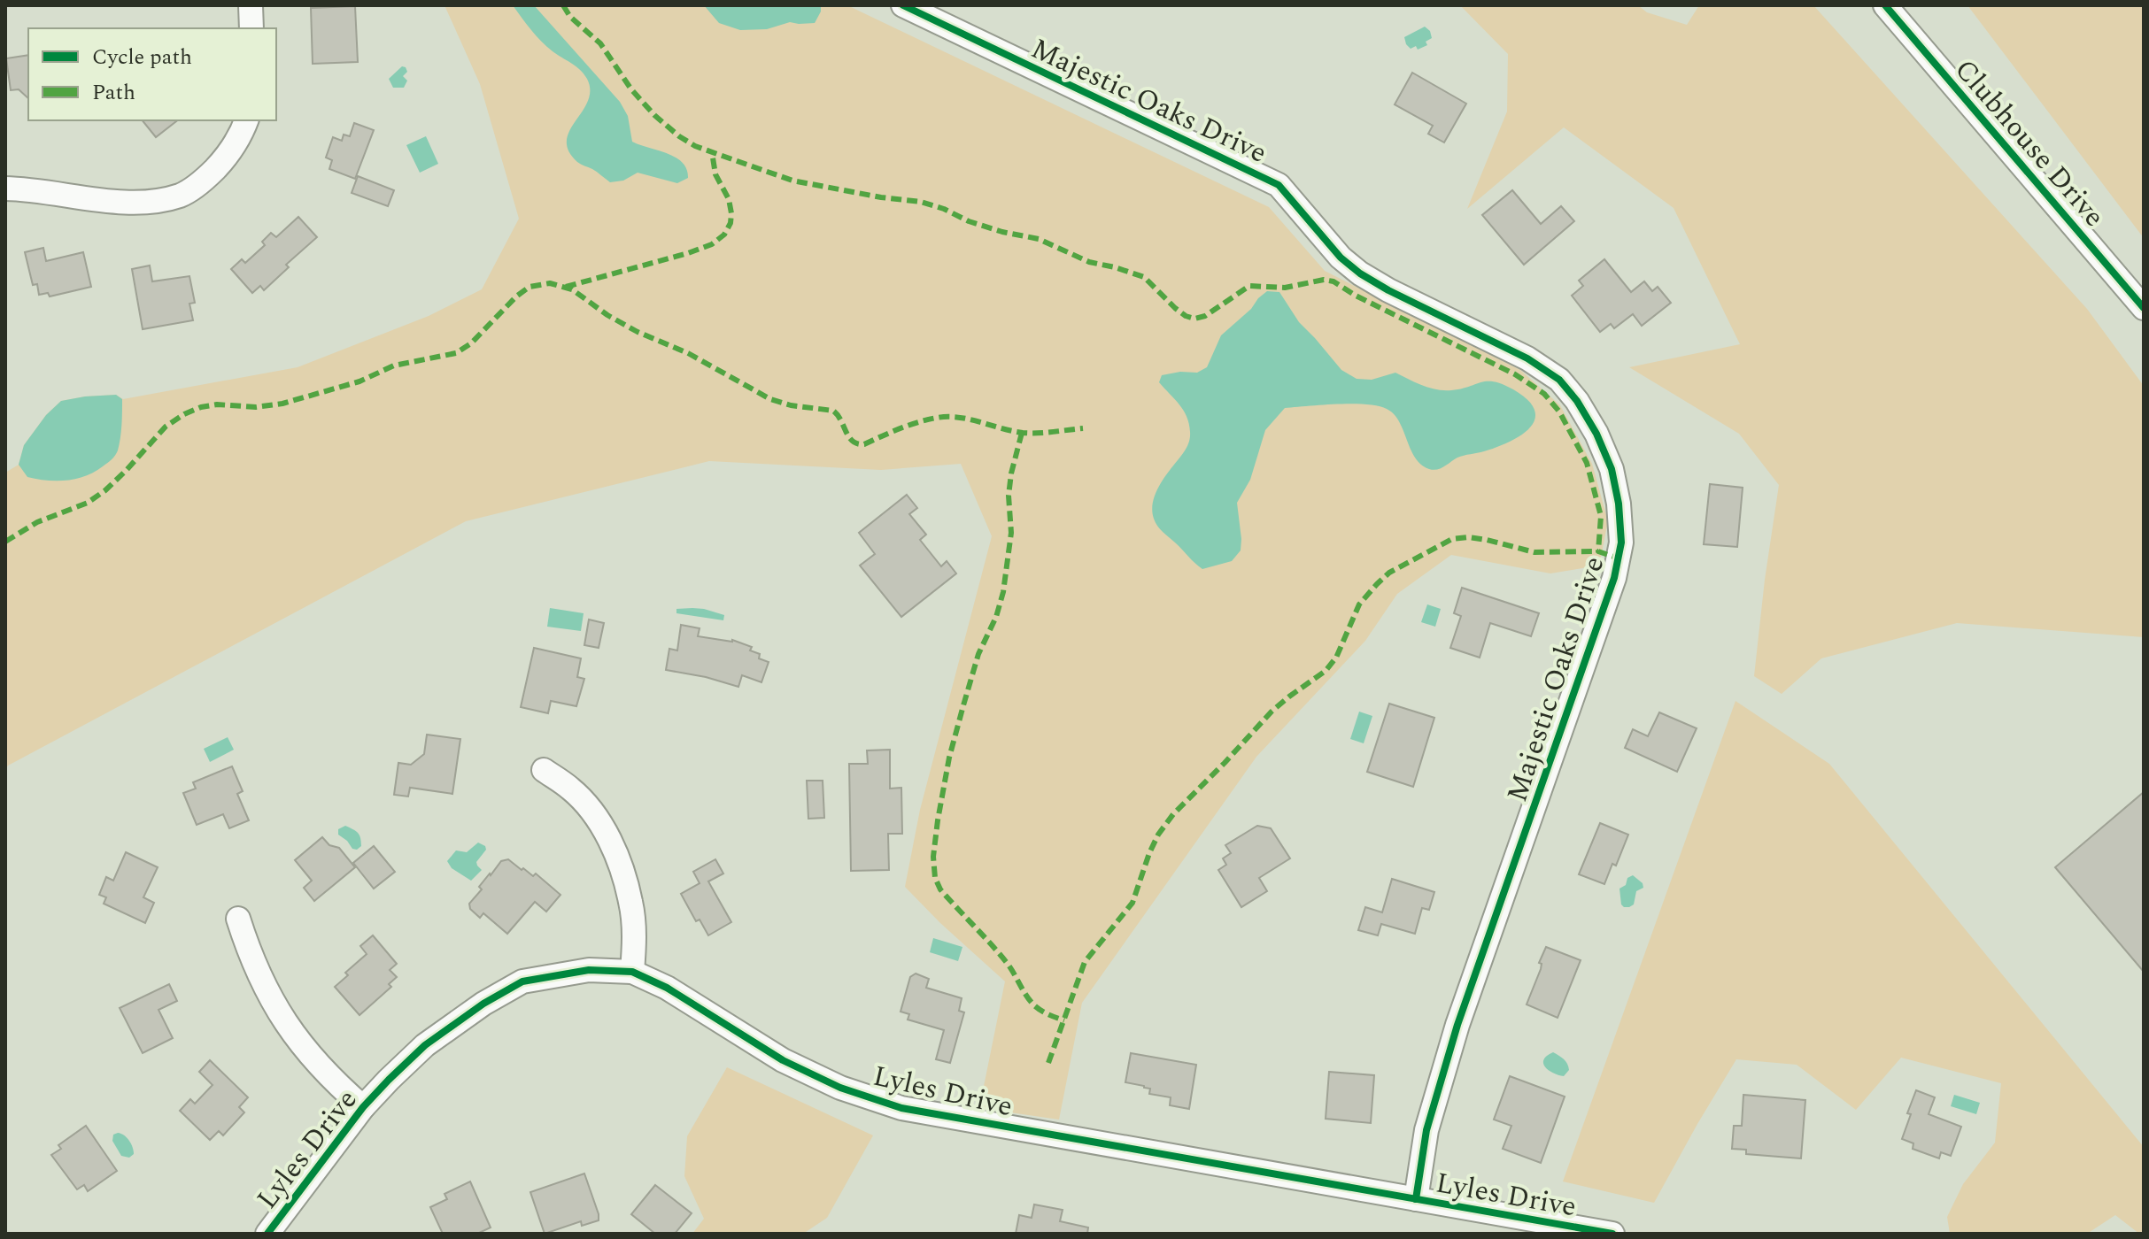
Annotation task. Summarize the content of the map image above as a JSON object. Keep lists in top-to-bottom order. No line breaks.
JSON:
{"streets":{"street":["Majestic Oaks Drive","Clubhouse Drive","Lyles Drive"]},"crossings":[["Majestic Oaks Drive","Lyles Drive"]],"legend":["Cycle path","Path"]}
